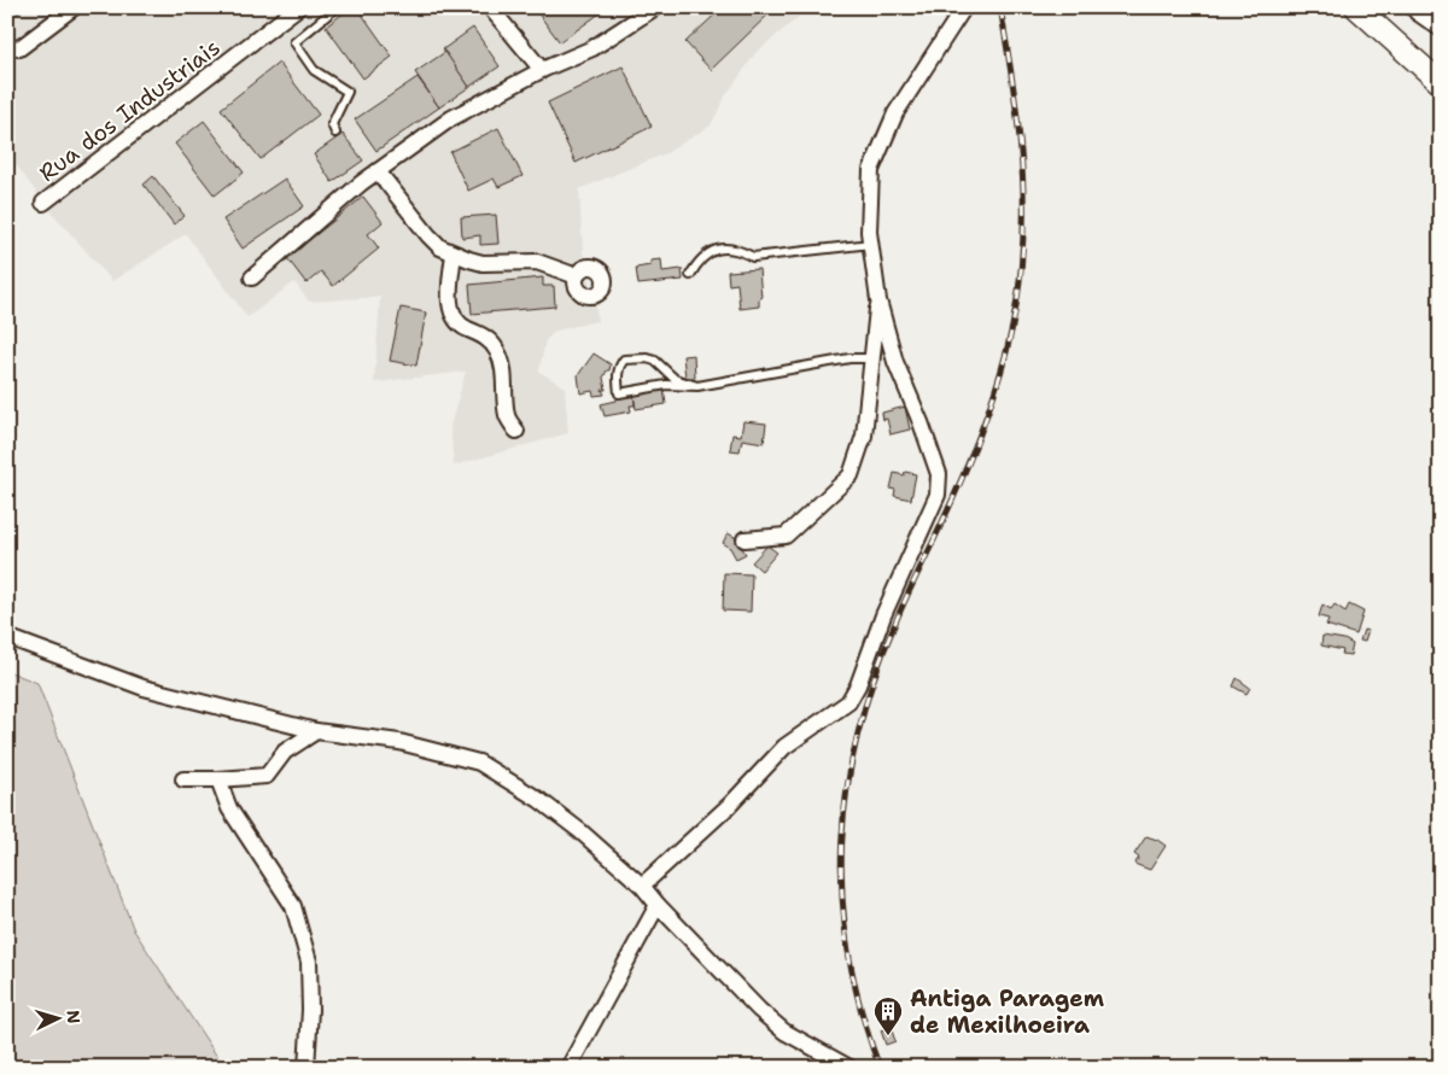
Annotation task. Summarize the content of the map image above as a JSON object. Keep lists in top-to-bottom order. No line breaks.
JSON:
{"streets":{"street":["Rua dos Industriais"]},"places":{"building":["Antiga Paragem de Mexilhoeira"]},"north":"right"}
